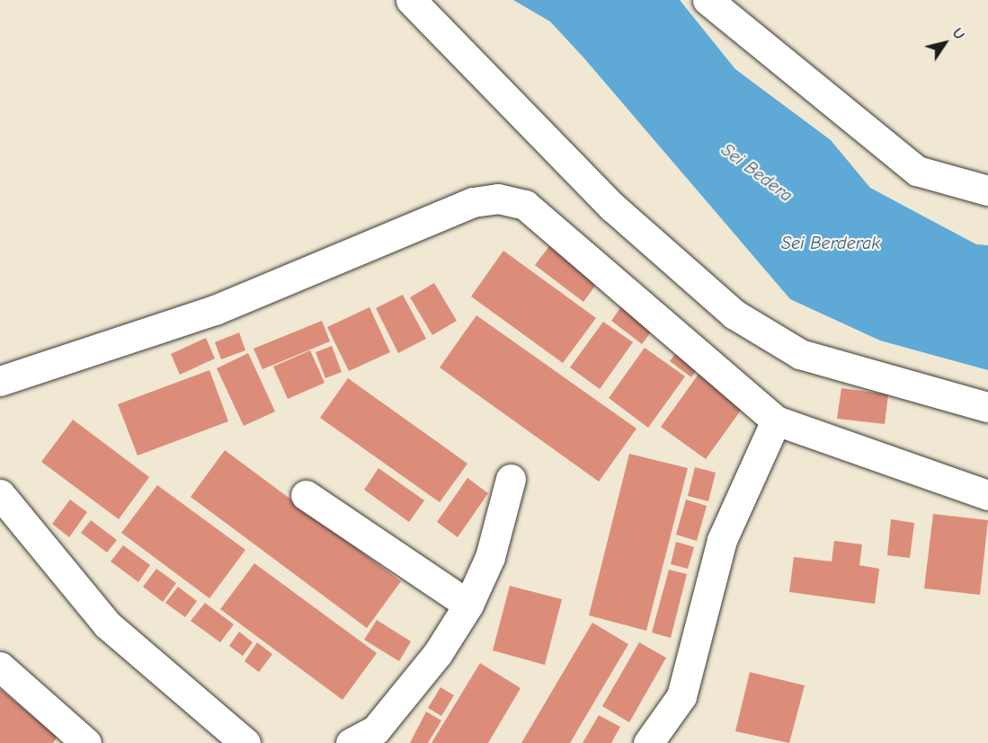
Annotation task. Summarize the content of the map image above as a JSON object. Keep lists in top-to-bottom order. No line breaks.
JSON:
{"water":["Sei Bedera","Sei Berderak"],"north":"top right"}
